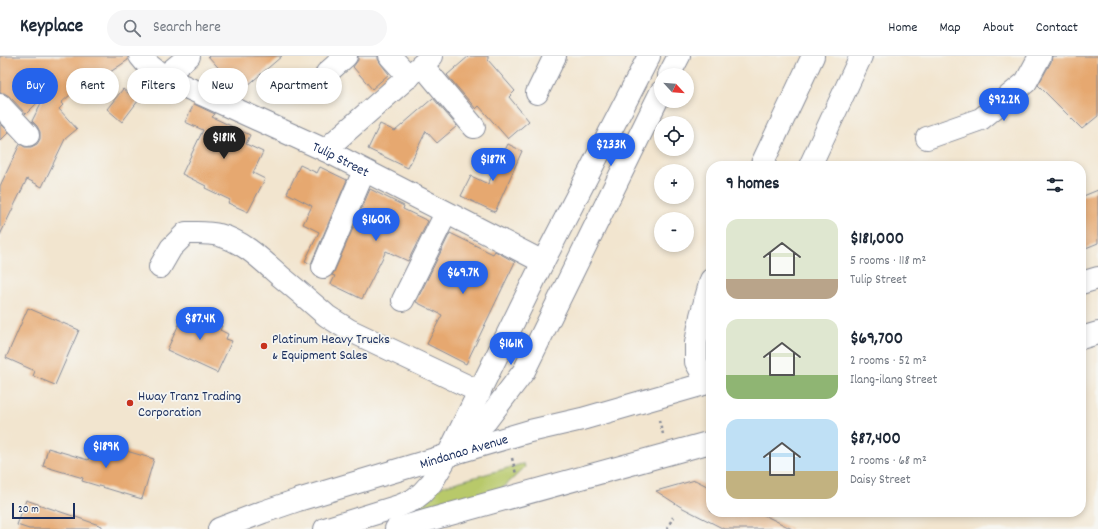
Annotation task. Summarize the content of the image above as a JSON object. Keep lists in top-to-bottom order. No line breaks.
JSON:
{"streets":{"main road":["Tulip Street","Mindanao Avenue"]},"places":["Platinum Heavy Trucks & Equipment Sales","Hway Tranz Trading Corporation"],"scale_bar":"20 m","north":"bottom right","page":{"header":"Keyplace","search":"Search here","nav":["Home","Map","About","Contact"],"map_buttons":["+","−"],"chip":["Buy","Rent","Filters","New","Apartment"],"price":["$92.2K","$181K","$233K","$187K","$160K","$69.7K","$87.4K","$161K","$189K"],"heading":"9 homes","list":[{"name":"$181,000","note":"5 rooms · 118 m² · Tulip Street"},{"name":"$69,700","note":"2 rooms · 52 m² · Ilang-ilang Street"},{"name":"$87,400","note":"2 rooms · 68 m² · Daisy Street"}],"scale":"20 m"}}
